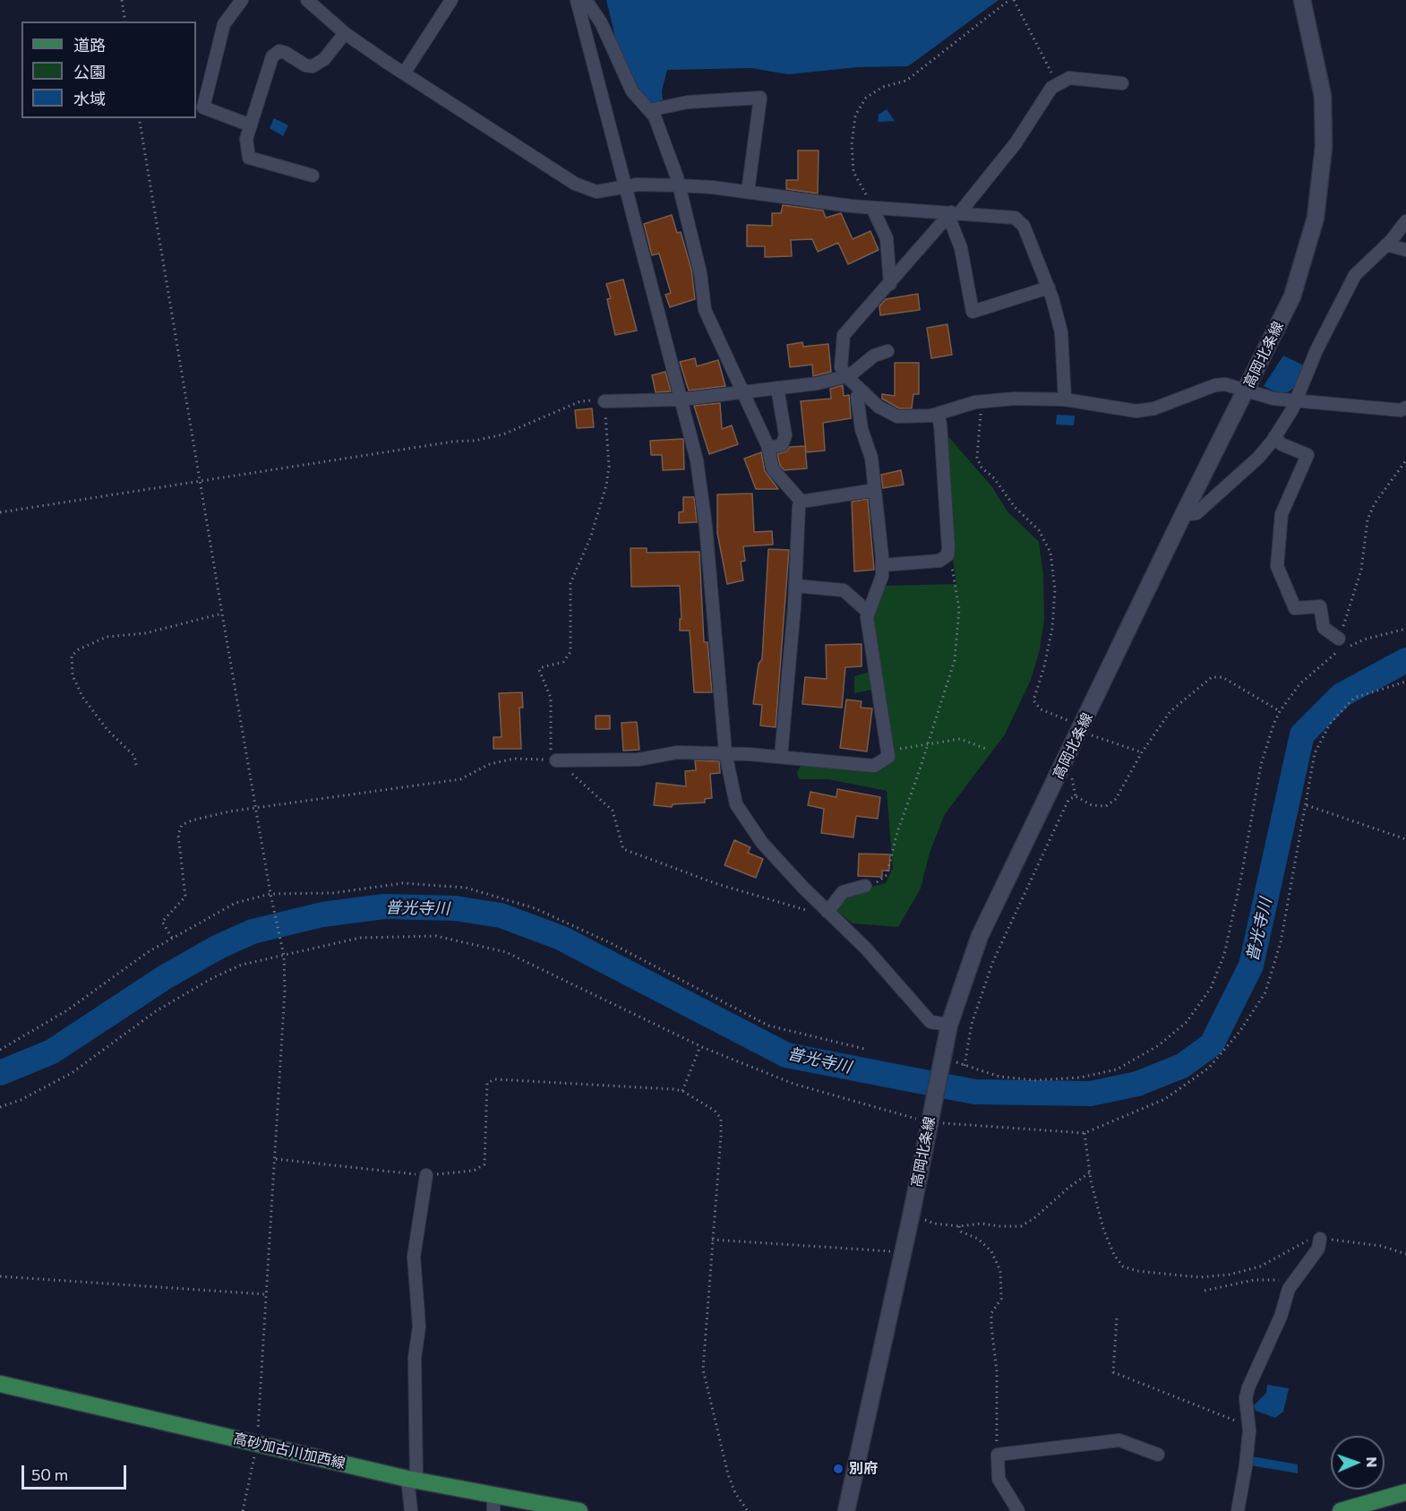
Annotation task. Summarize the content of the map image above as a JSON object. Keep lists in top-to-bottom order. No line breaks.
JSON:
{"streets":{"main road":["高岡北条線","高砂加古川加西線"]},"water":["普光寺川"],"places":["別府"],"legend":["道路","公園","水域"],"scale_bar":"50 m","north":"right"}
